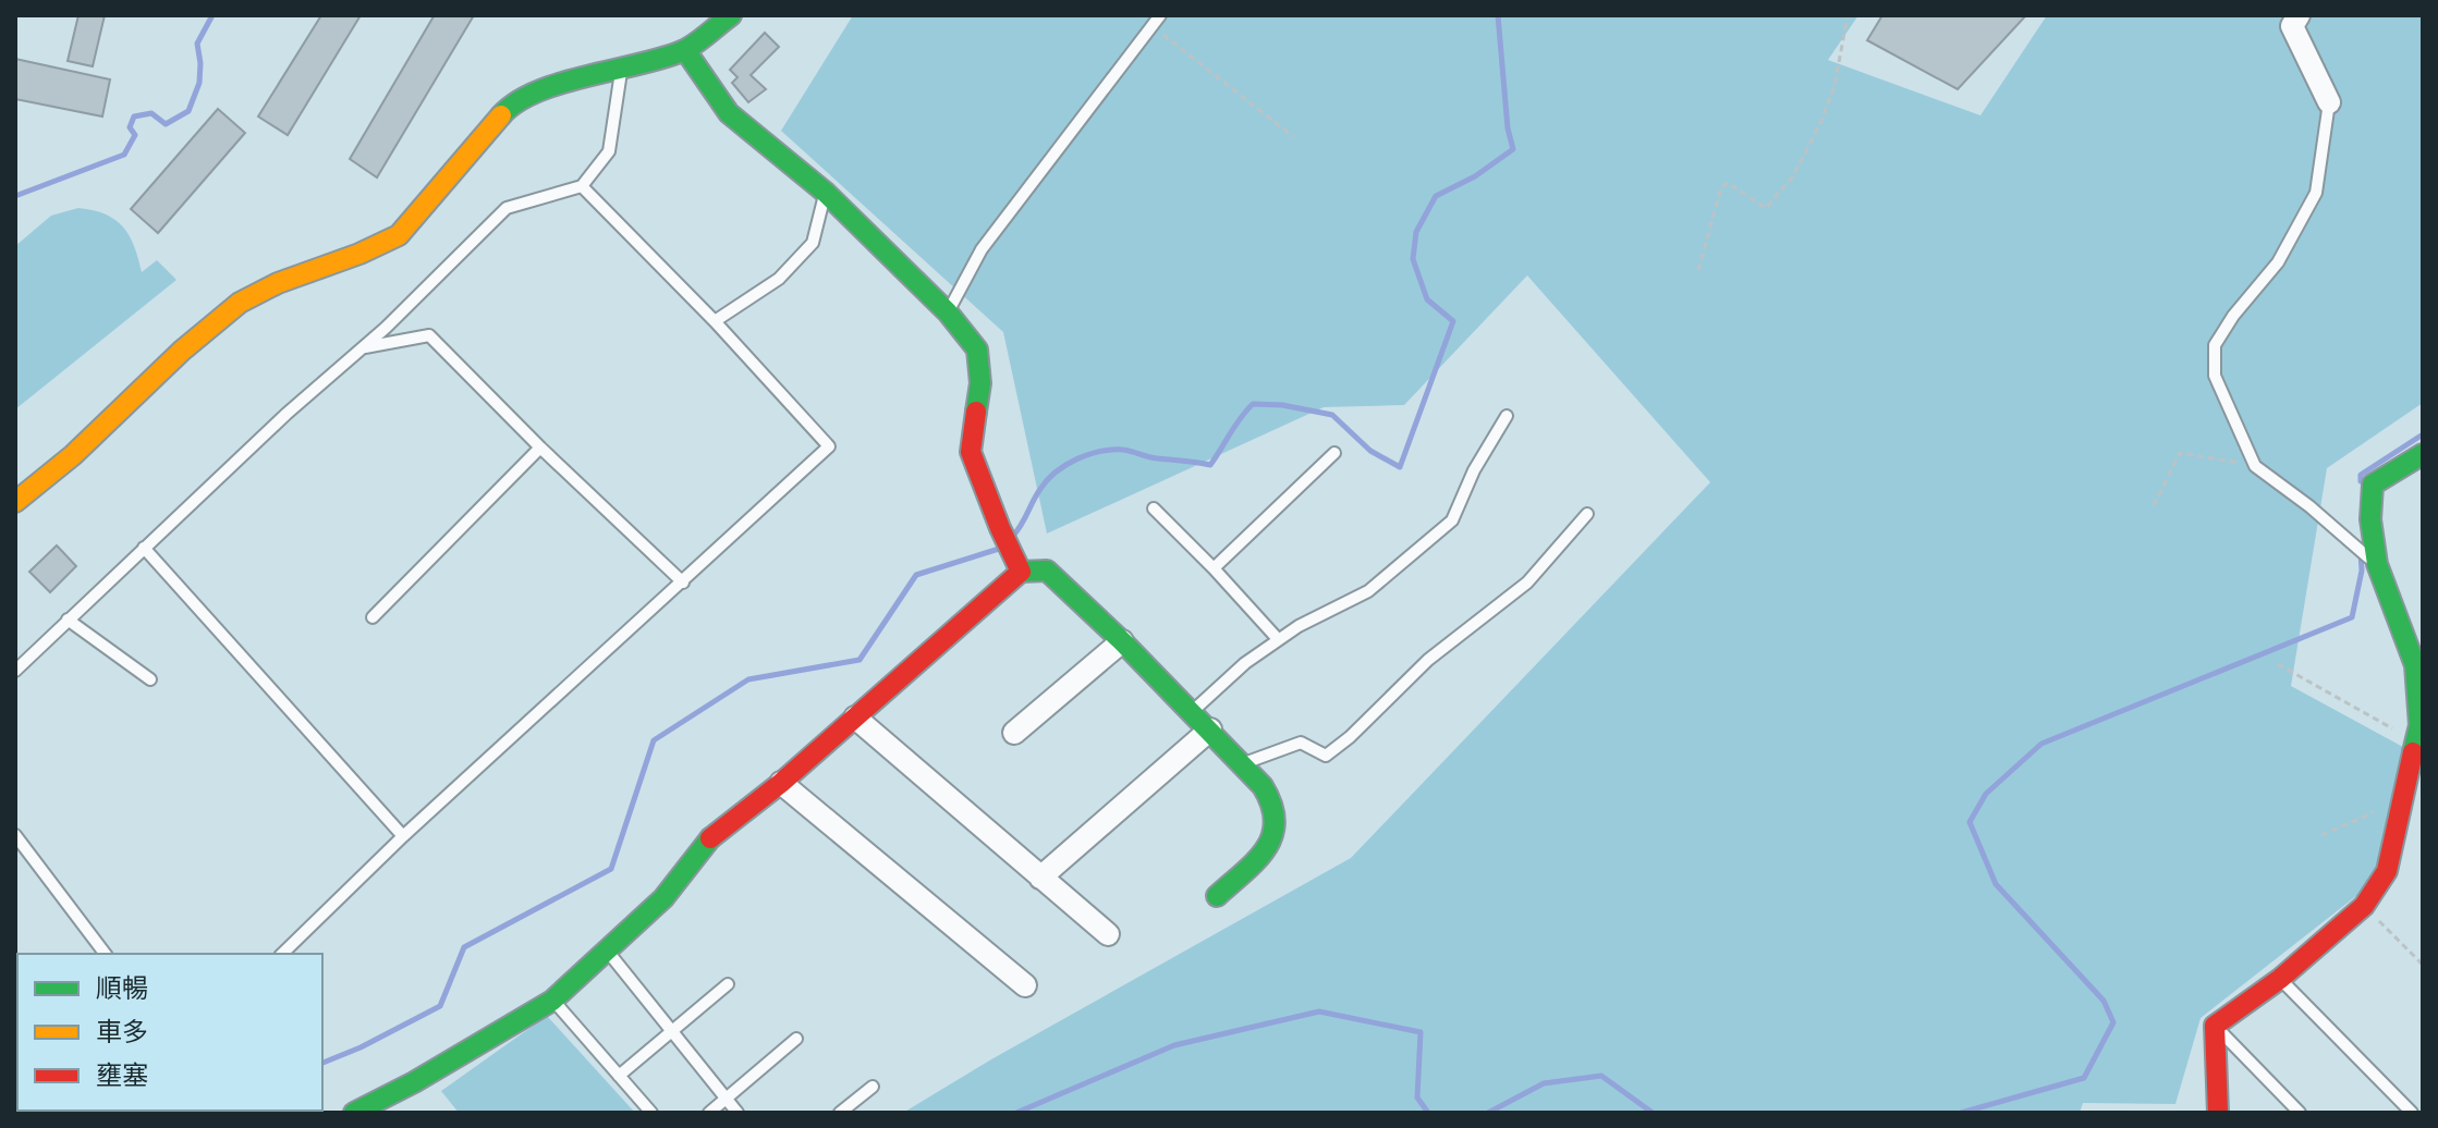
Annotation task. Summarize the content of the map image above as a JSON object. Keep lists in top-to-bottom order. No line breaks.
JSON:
{"legend":["順暢","車多","壅塞"]}
